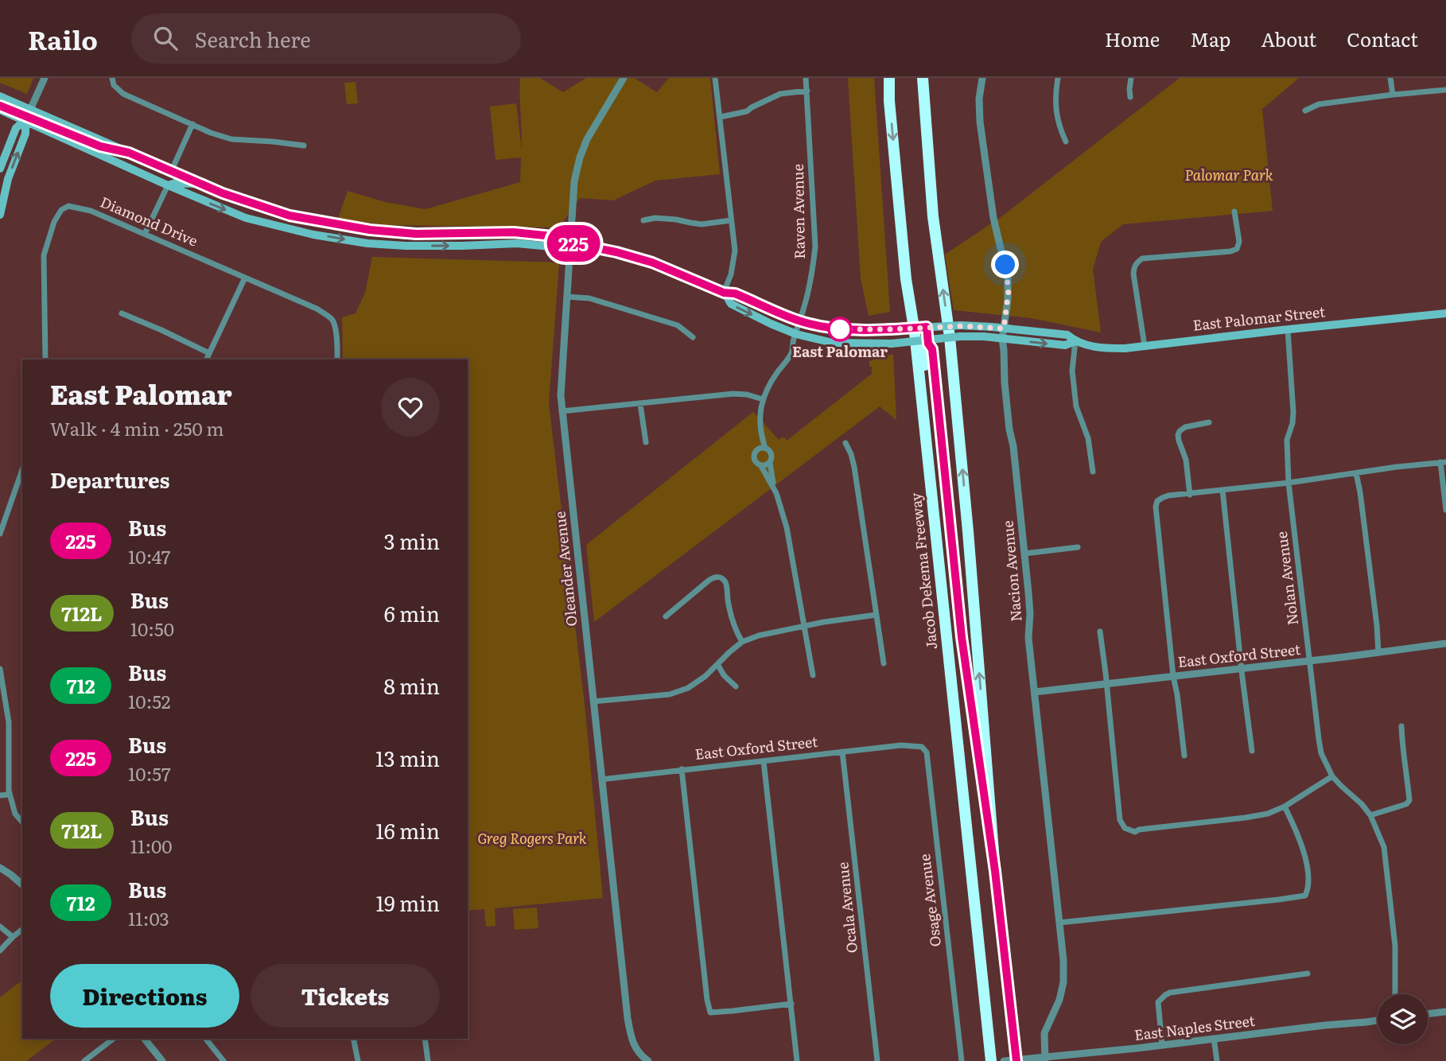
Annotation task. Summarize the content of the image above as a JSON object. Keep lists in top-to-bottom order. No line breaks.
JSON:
{"streets":{"highway":["Jacob Dekema Freeway"],"main road":["East Palomar Street"],"street":["Raven Avenue","Diamond Drive","Oleander Avenue","Nacion Avenue","Nolan Avenue","East Oxford Street","Osage Avenue","Ocala Avenue","East Naples Street"]},"crossings":[["Raven Avenue","East Palomar Street"],["East Palomar Street","Oleander Avenue"],["East Palomar Street","Nacion Avenue"],["East Palomar Street","Nolan Avenue"],["Oleander Avenue","East Oxford Street"],["Nacion Avenue","East Oxford Street"],["Nacion Avenue","East Naples Street"],["Nolan Avenue","East Oxford Street"],["East Oxford Street","Osage Avenue"],["East Oxford Street","Ocala Avenue"]],"parks":["Palomar Park","Greg Rogers Park"],"places":["East Palomar"],"lines":["bus line 225"],"page":{"header":"Railo","search":"Search here","nav":["Home","Map","About","Contact"],"on_map":"225","heading":[["East Palomar","Walk · 4 min · 250 m"],"Departures"],"list":[{"mark":"225","name":"Bus","note":"10:47","value":"3 min"},{"mark":"712L","name":"Bus","note":"10:50","value":"6 min"},{"mark":"712","name":"Bus","note":"10:52","value":"8 min"},{"mark":"225","name":"Bus","note":"10:57","value":"13 min"},{"mark":"712L","name":"Bus","note":"11:00","value":"16 min"},{"mark":"712","name":"Bus","note":"11:03","value":"19 min"}],"buttons":["Directions","Tickets"]}}
